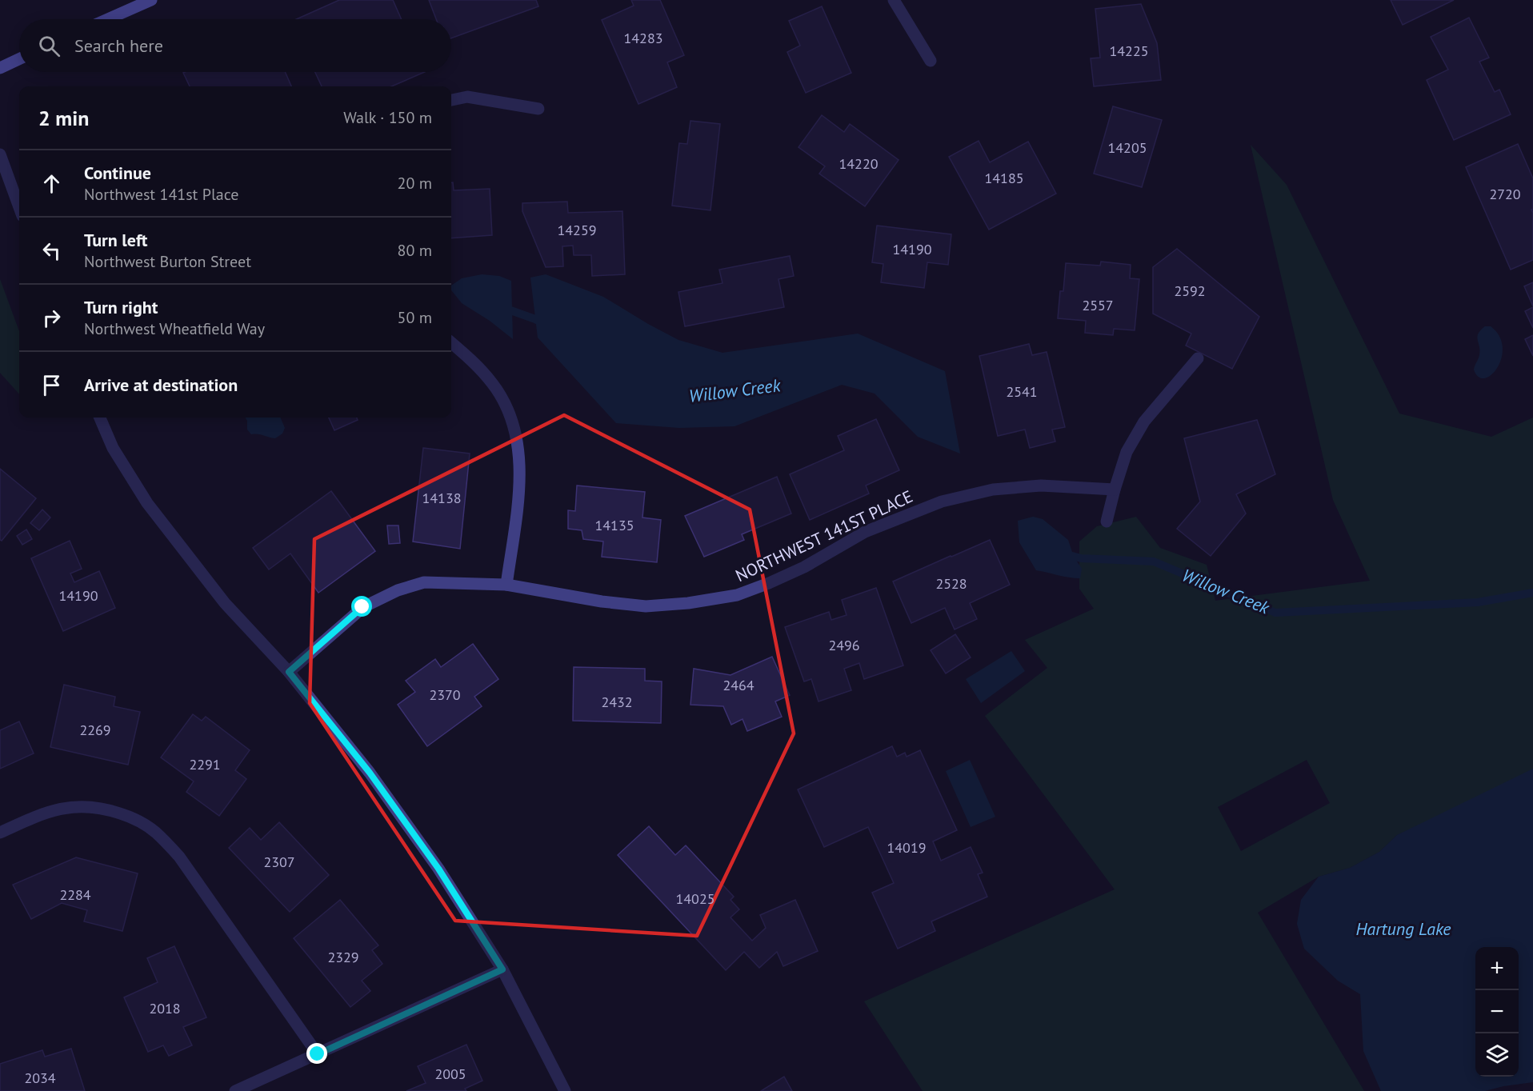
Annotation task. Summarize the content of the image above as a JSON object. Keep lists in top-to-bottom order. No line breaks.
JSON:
{"streets":{"street":["NORTHWEST 141ST PLACE"]},"water":["Willow Creek","Hartung Lake"],"house_numbers":["14283","14225","14205","14220","14185","2720","14259","14190","2592","2557","2541","14138","14135","2528","14190","2496","2464","2370","2432","2269","2291","14019","2307","2284","14025","2329","2018","2005","2034"],"page":{"search":"Search here","heading":["2 min","Walk · 150 m"],"list":[["Continue","Northwest 141st Place","20 m"],["Turn left","Northwest Burton Street","80 m"],["Turn right","Northwest Wheatfield Way","50 m"],"Arrive at destination"],"map_buttons":["+","−"]}}
